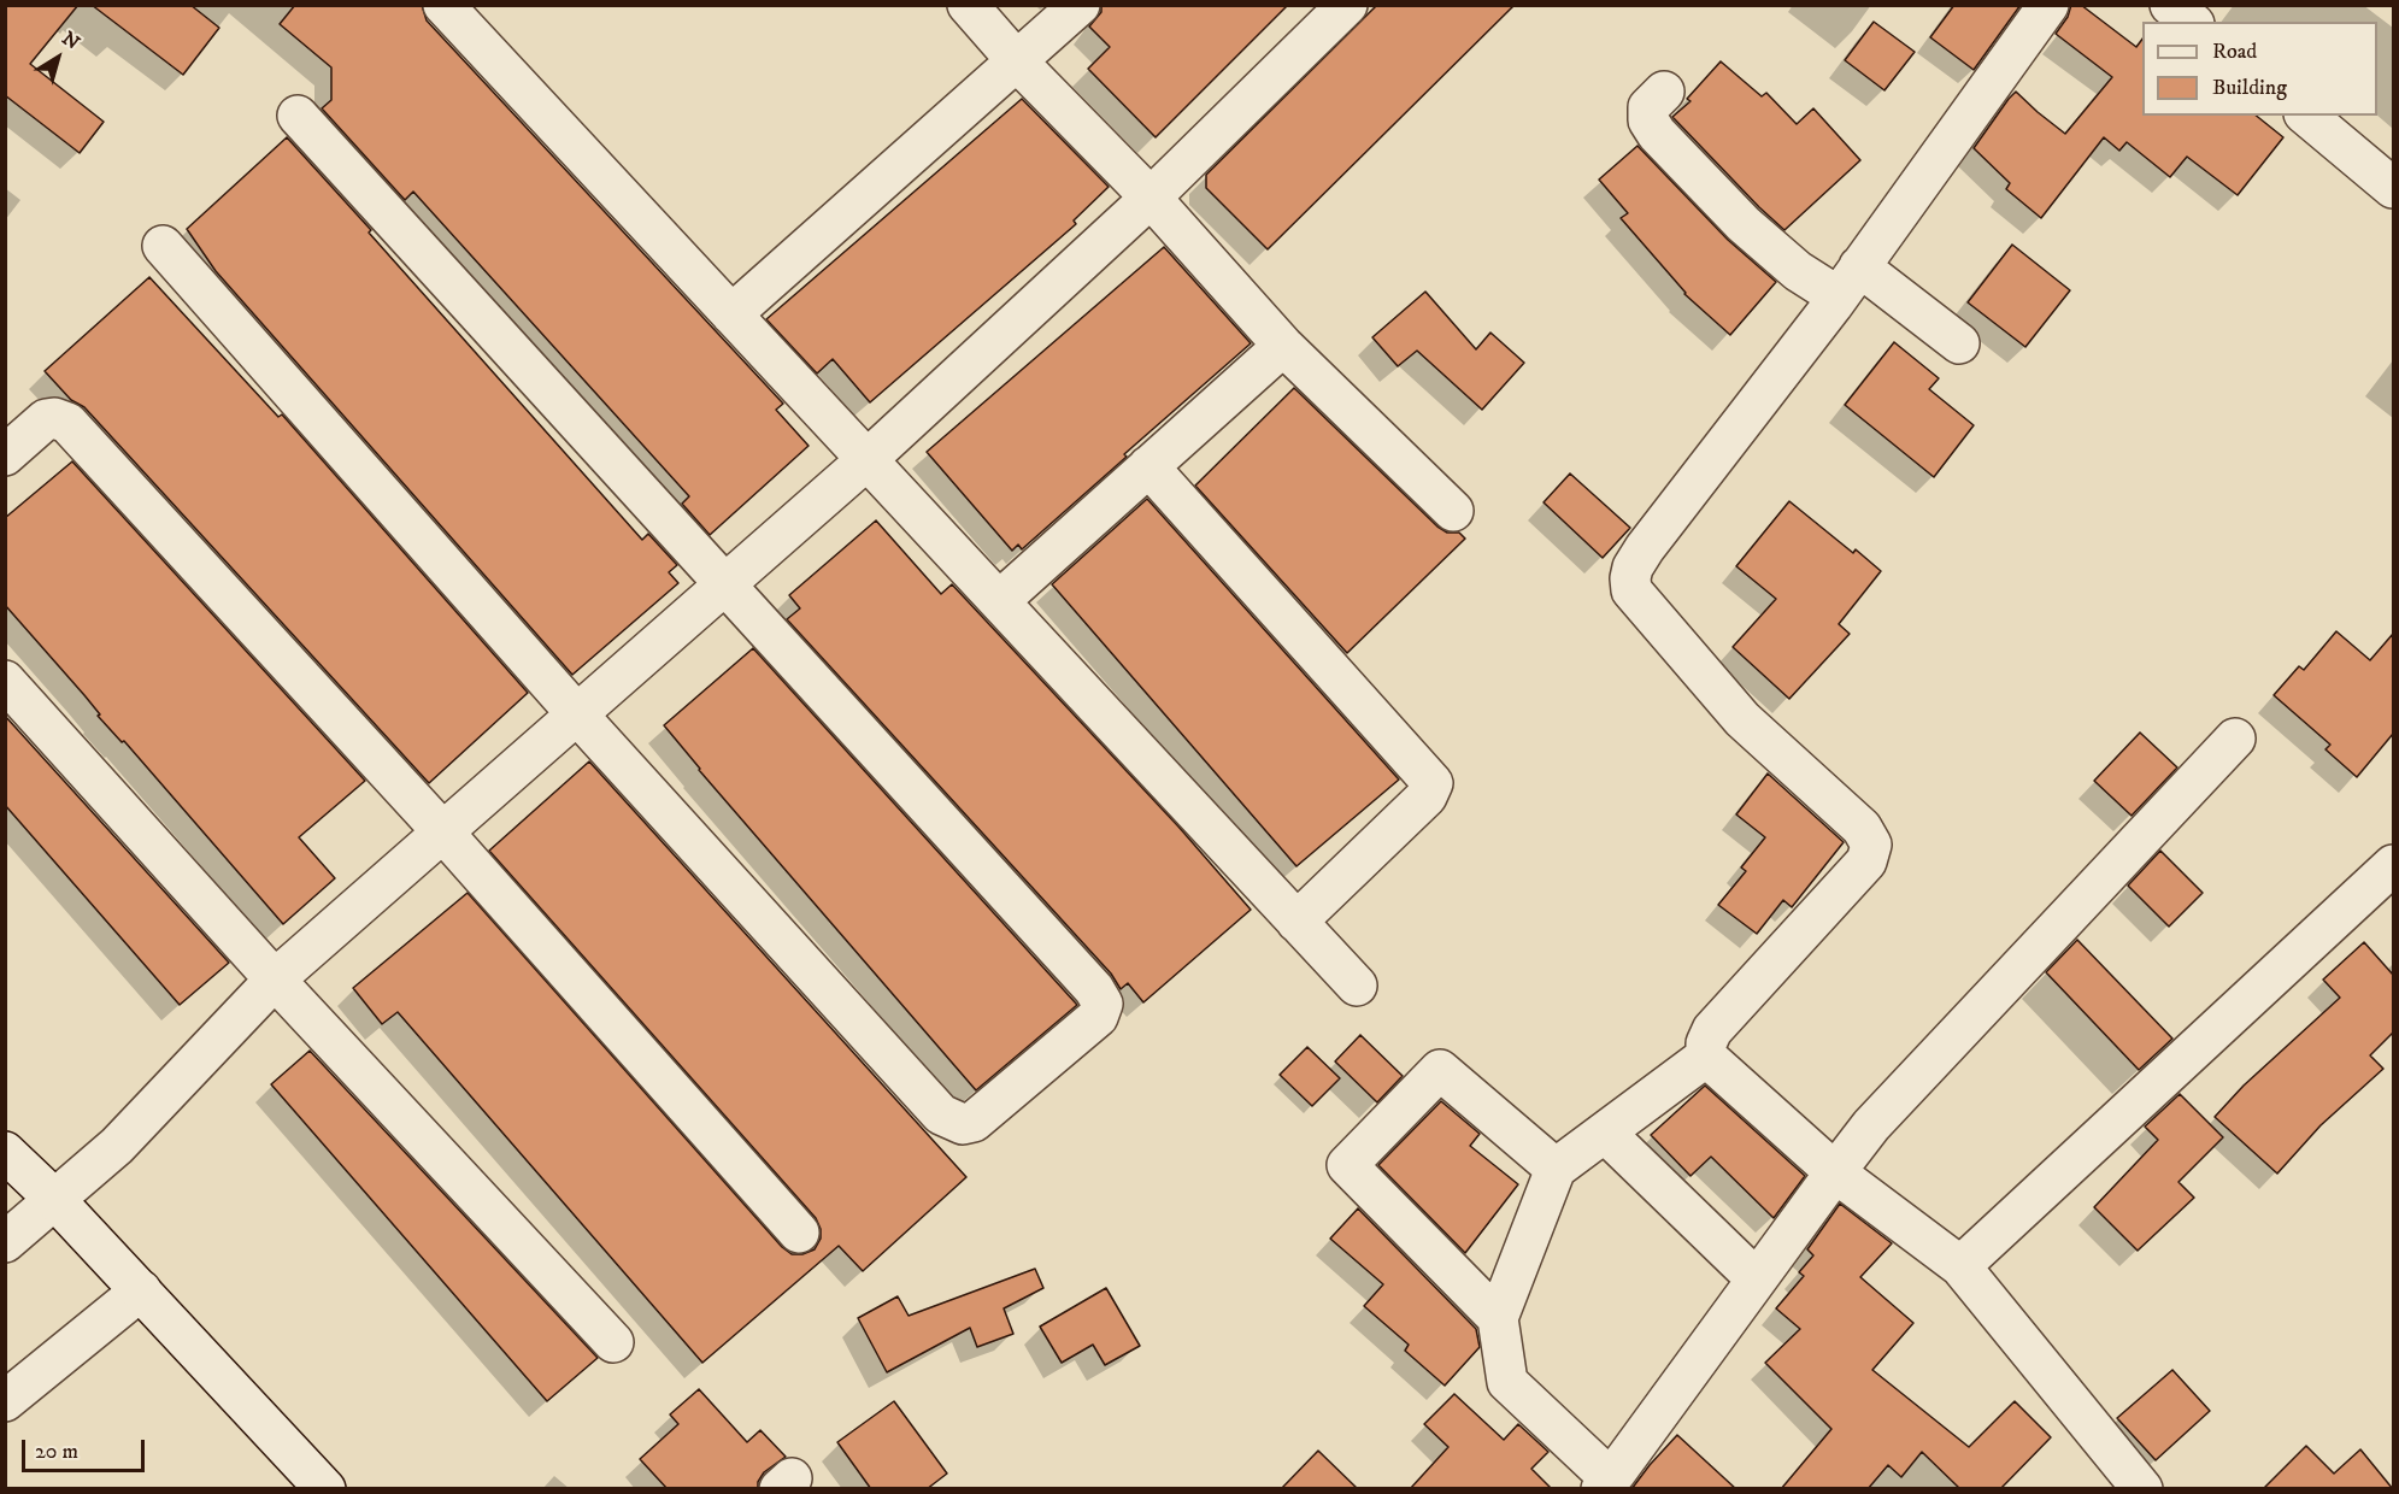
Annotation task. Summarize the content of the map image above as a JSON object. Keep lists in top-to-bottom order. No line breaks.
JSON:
{"legend":["Road","Building"],"scale_bar":"20 m","north":"top right"}
